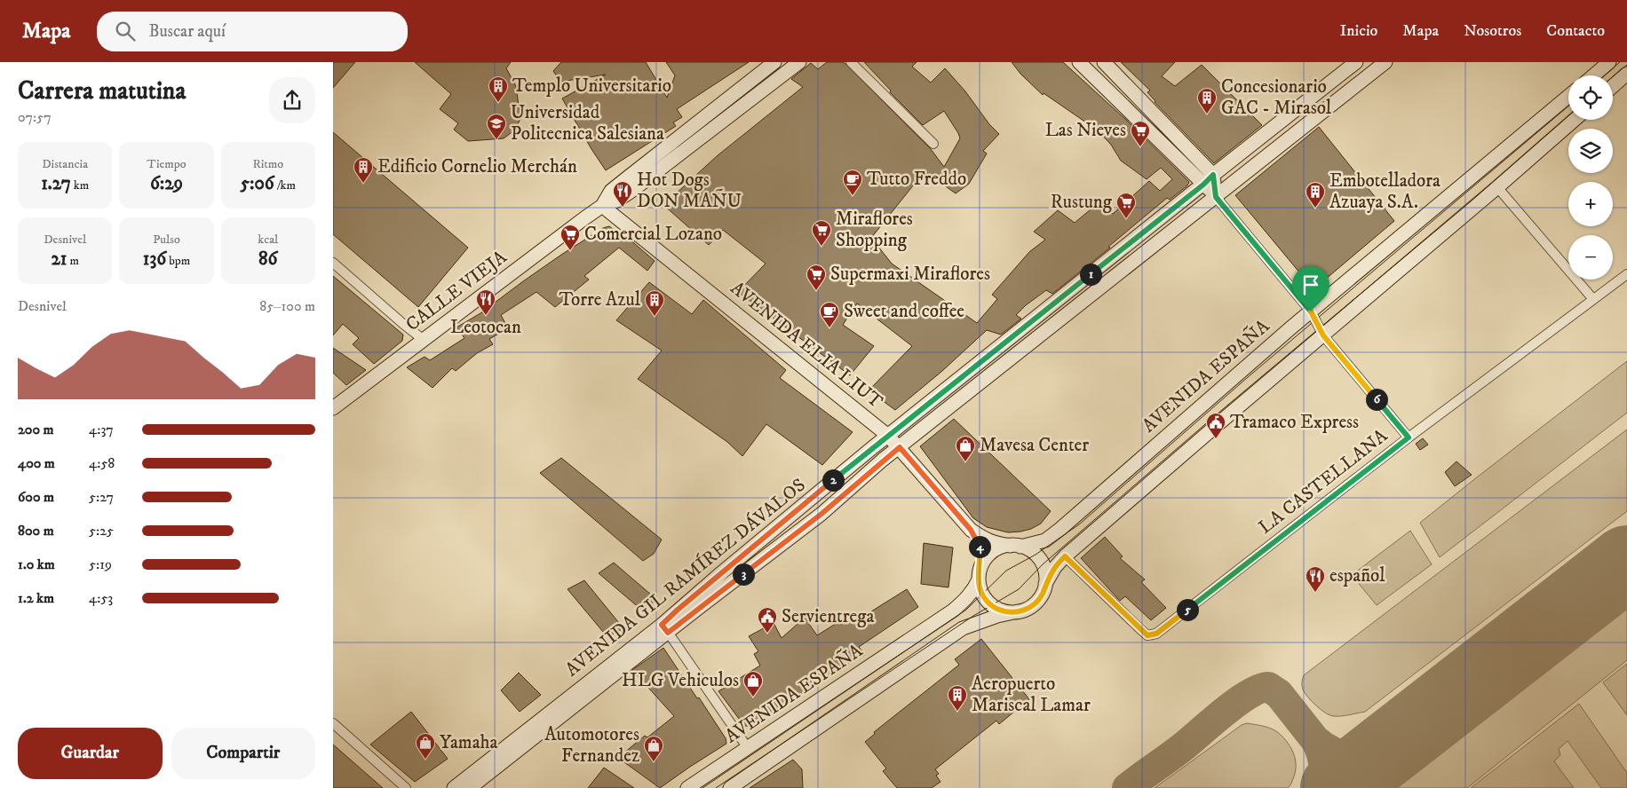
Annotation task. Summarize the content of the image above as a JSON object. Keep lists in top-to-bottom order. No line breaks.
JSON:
{"streets":{"main road":["CALLE VIEJA","AVENIDA ELIA LIUT","AVENIDA ESPAÑA","AVENIDA GIL RAMÍREZ DÁVALOS"],"street":["LA CASTELLANA"]},"crossings":[["CALLE VIEJA","AVENIDA ELIA LIUT"],["AVENIDA ELIA LIUT","AVENIDA ESPAÑA"],["AVENIDA ELIA LIUT","AVENIDA GIL RAMÍREZ DÁVALOS"]],"places":{"building":["Templo Universitario","Concesionario GAC - Mirasol","Edificio Cornelio Merchán","Embotelladora Azuaya S.A.","Torre Azul","Aeropuerto Mariscal Lamar"],"school or university":["Universidad Politecnica Salesiana"],"supermarket":["Las Nieves","Rustung","Miraflores Shopping","Comercial Lozano","Supermaxi Miraflores"],"cafe":["Tutto Freddo","Sweet and coffee"],"restaurant":["Hot Dogs DON MAÑU","Leotocan","español"],"public building":["Tramaco Express","Servientrega"],"shop":["Mavesa Center","HLG Vehiculos","Yamaha","Automotores Fernandez"]},"page":{"header":"Mapa","search":"Buscar aquí","nav":["Inicio","Mapa","Nosotros","Contacto"],"heading":["Carrera matutina","07:57"],"map_buttons":["+","−"],"stats":[["Distancia","1.27 km"],["Tiempo","6:29"],["Ritmo","5:06 /km"],["Desnivel","21 m"],["Pulso","136 bpm"],["kcal","86"]],"pins":["1","6","2","4","3","5"],"chart":["Desnivel","85–100 m"],"list":[{"name":"200 m","note":"4:37"},{"name":"400 m","note":"4:58"},{"name":"600 m","note":"5:27"},{"name":"800 m","note":"5:25"},{"name":"1.0 km","note":"5:19"},{"name":"1.2 km","note":"4:53"}],"buttons":["Guardar","Compartir"]}}
